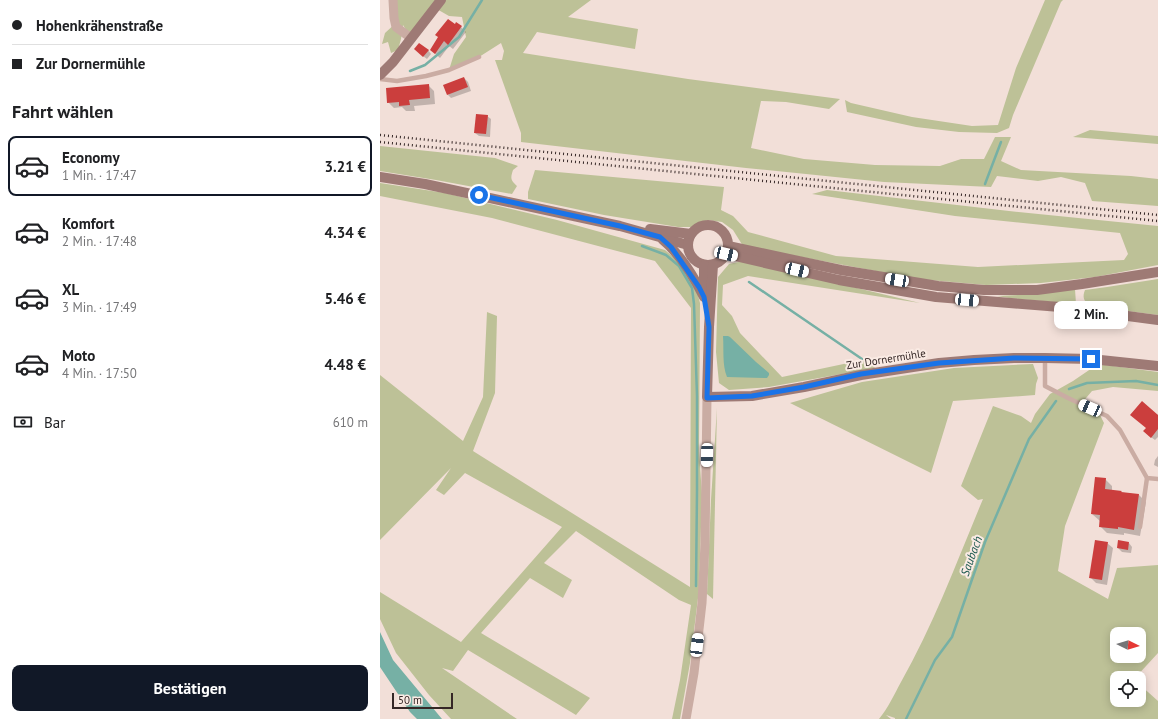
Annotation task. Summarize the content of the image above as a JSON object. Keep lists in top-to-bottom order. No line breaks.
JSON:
{"streets":{"main road":["Zur Dornermühle"]},"water":["Saubach"],"scale_bar":"50 m","north":"right","page":{"banner":["Hohenkrähenstraße","Zur Dornermühle"],"heading":"Fahrt wählen","list":[{"name":"Economy","note":"1 Min. · 17:47","value":"3.21 €"},{"name":"Komfort","note":"2 Min. · 17:48","value":"4.34 €"},{"name":"XL","note":"3 Min. · 17:49","value":"5.46 €"},{"name":"Moto","note":"4 Min. · 17:50","value":"4.48 €"}],"bubble":"2 Min.","pay":["Bar","610 m"],"buttons":"Bestätigen","scale":"50 m"}}
